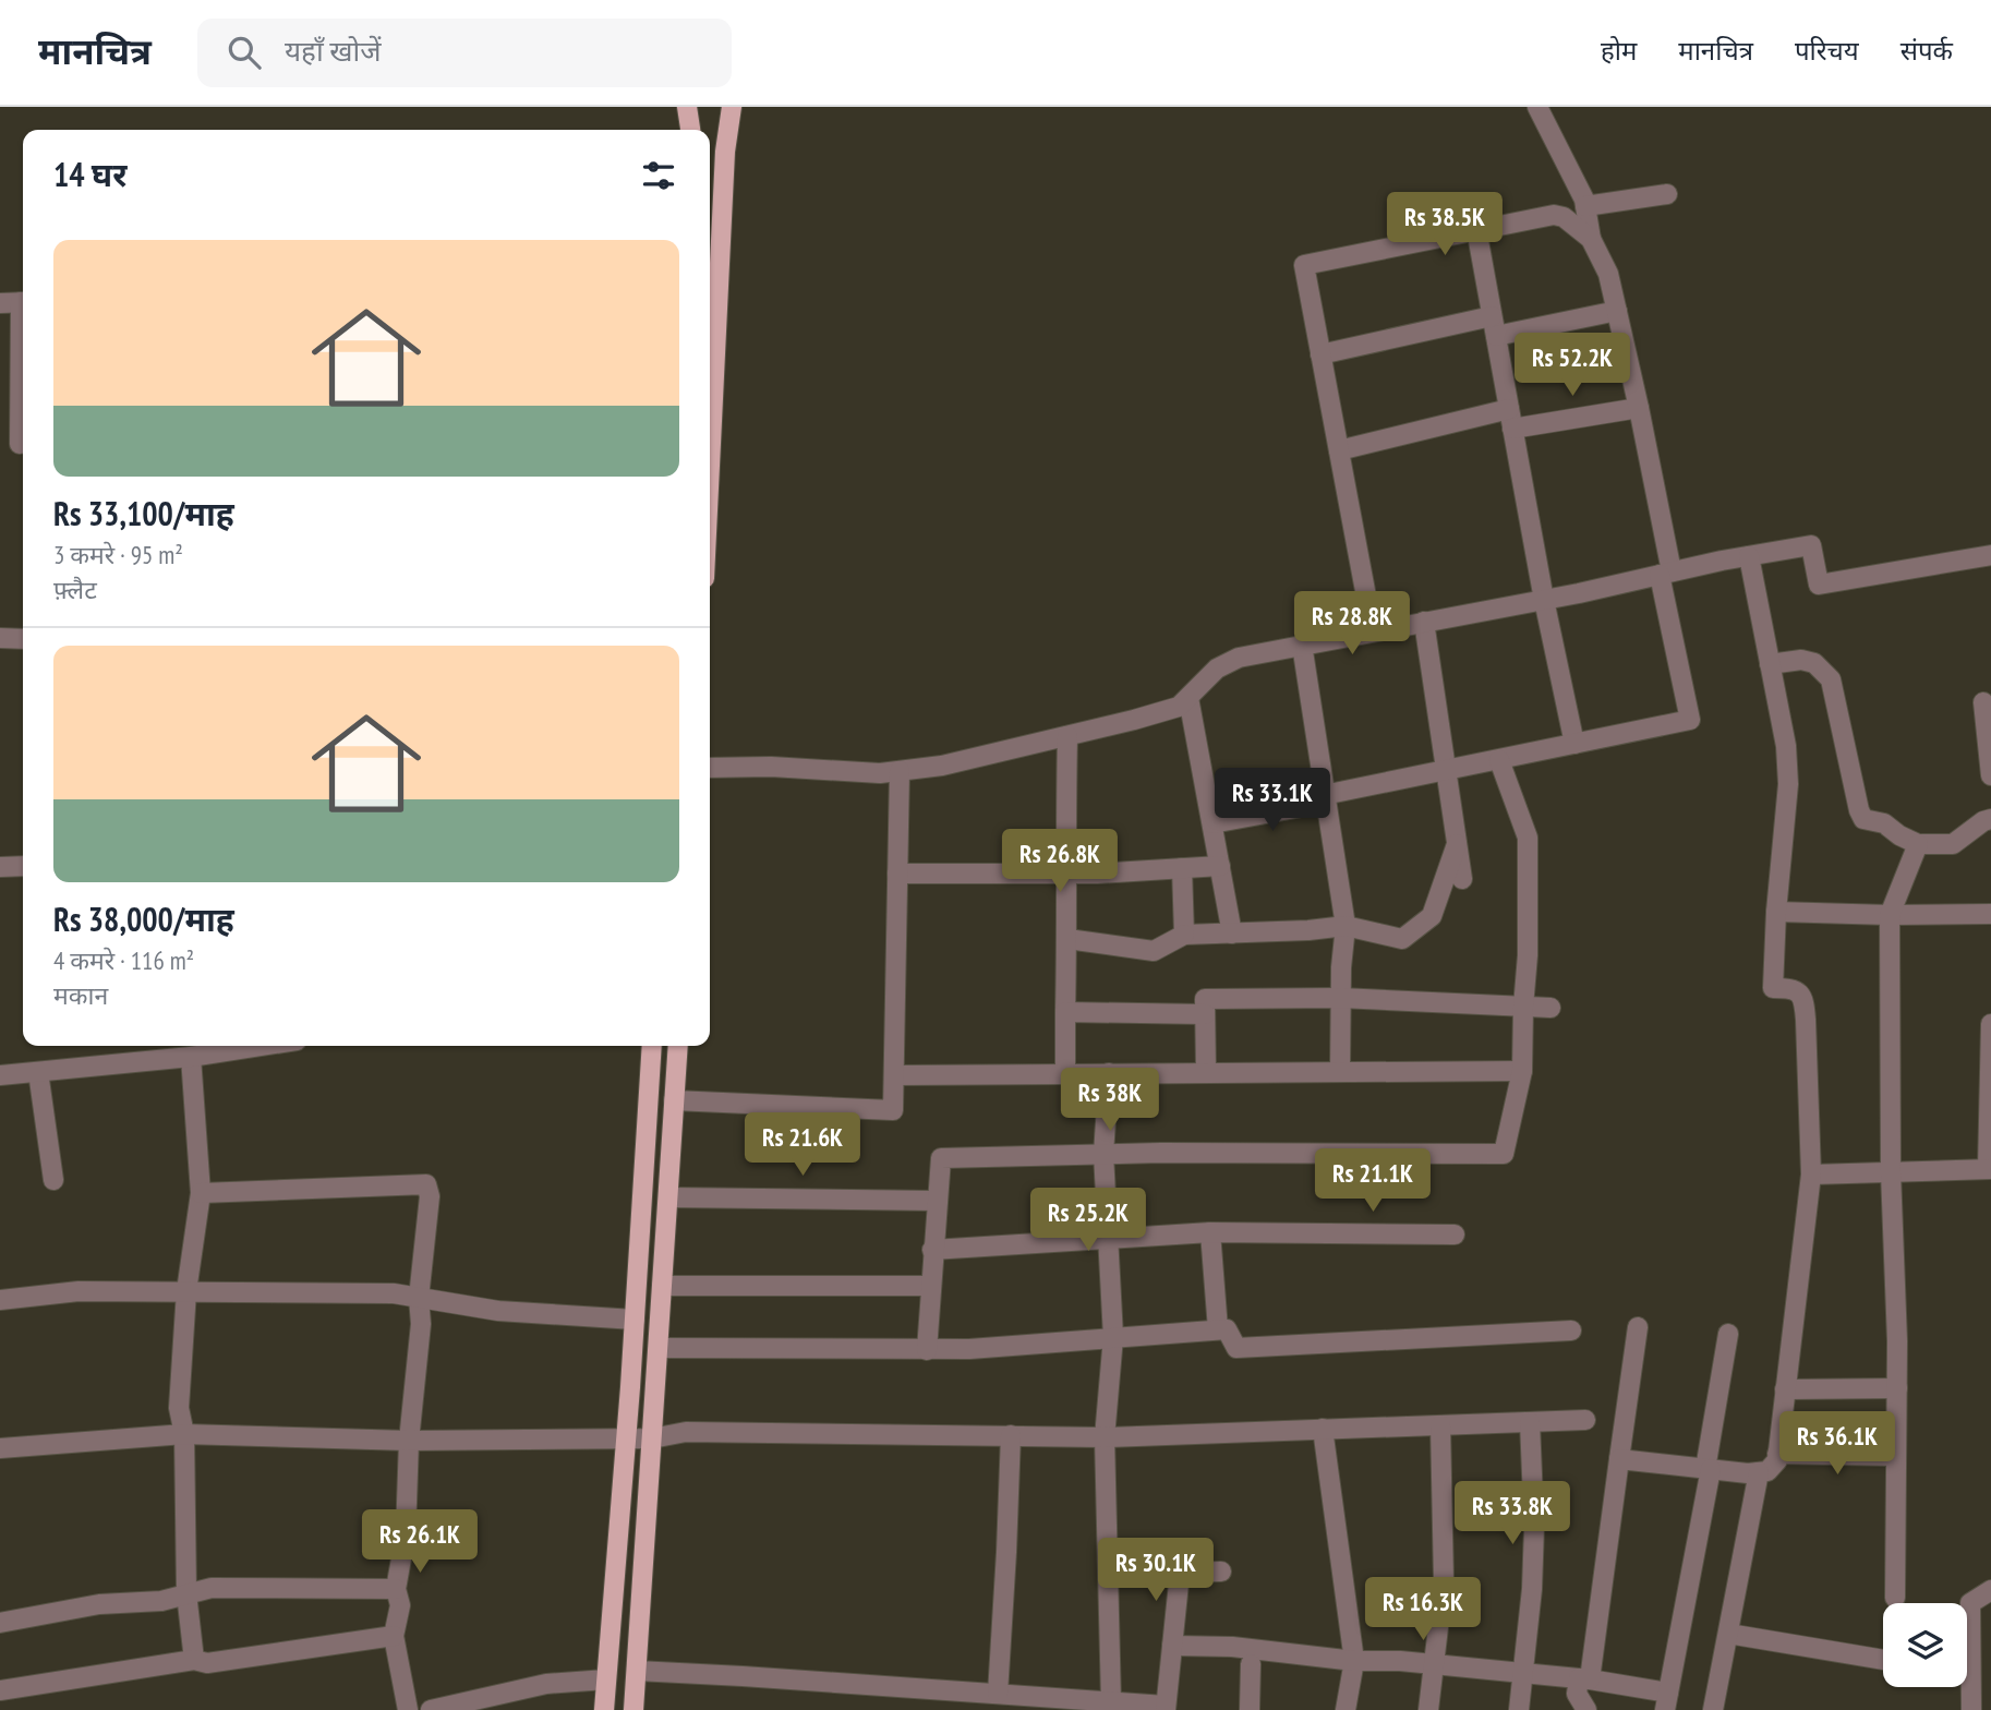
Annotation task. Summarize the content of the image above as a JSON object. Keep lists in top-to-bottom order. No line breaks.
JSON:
{"page":{"header":"मानचित्र","search":"यहाँ खोजें","nav":["होम","मानचित्र","परिचय","संपर्क"],"heading":"14 घर","price":["Rs 38.5K","Rs 52.2K","Rs 28.8K","Rs 33.1K","Rs 26.8K","Rs 38K","Rs 21.6K","Rs 21.1K","Rs 25.2K","Rs 36.1K","Rs 33.8K","Rs 26.1K","Rs 30.1K","Rs 16.3K"],"list":[{"name":"Rs 33,100/माह","note":"3 कमरे · 95 m² · फ़्लैट"},{"name":"Rs 38,000/माह","note":"4 कमरे · 116 m² · मकान"}]}}
